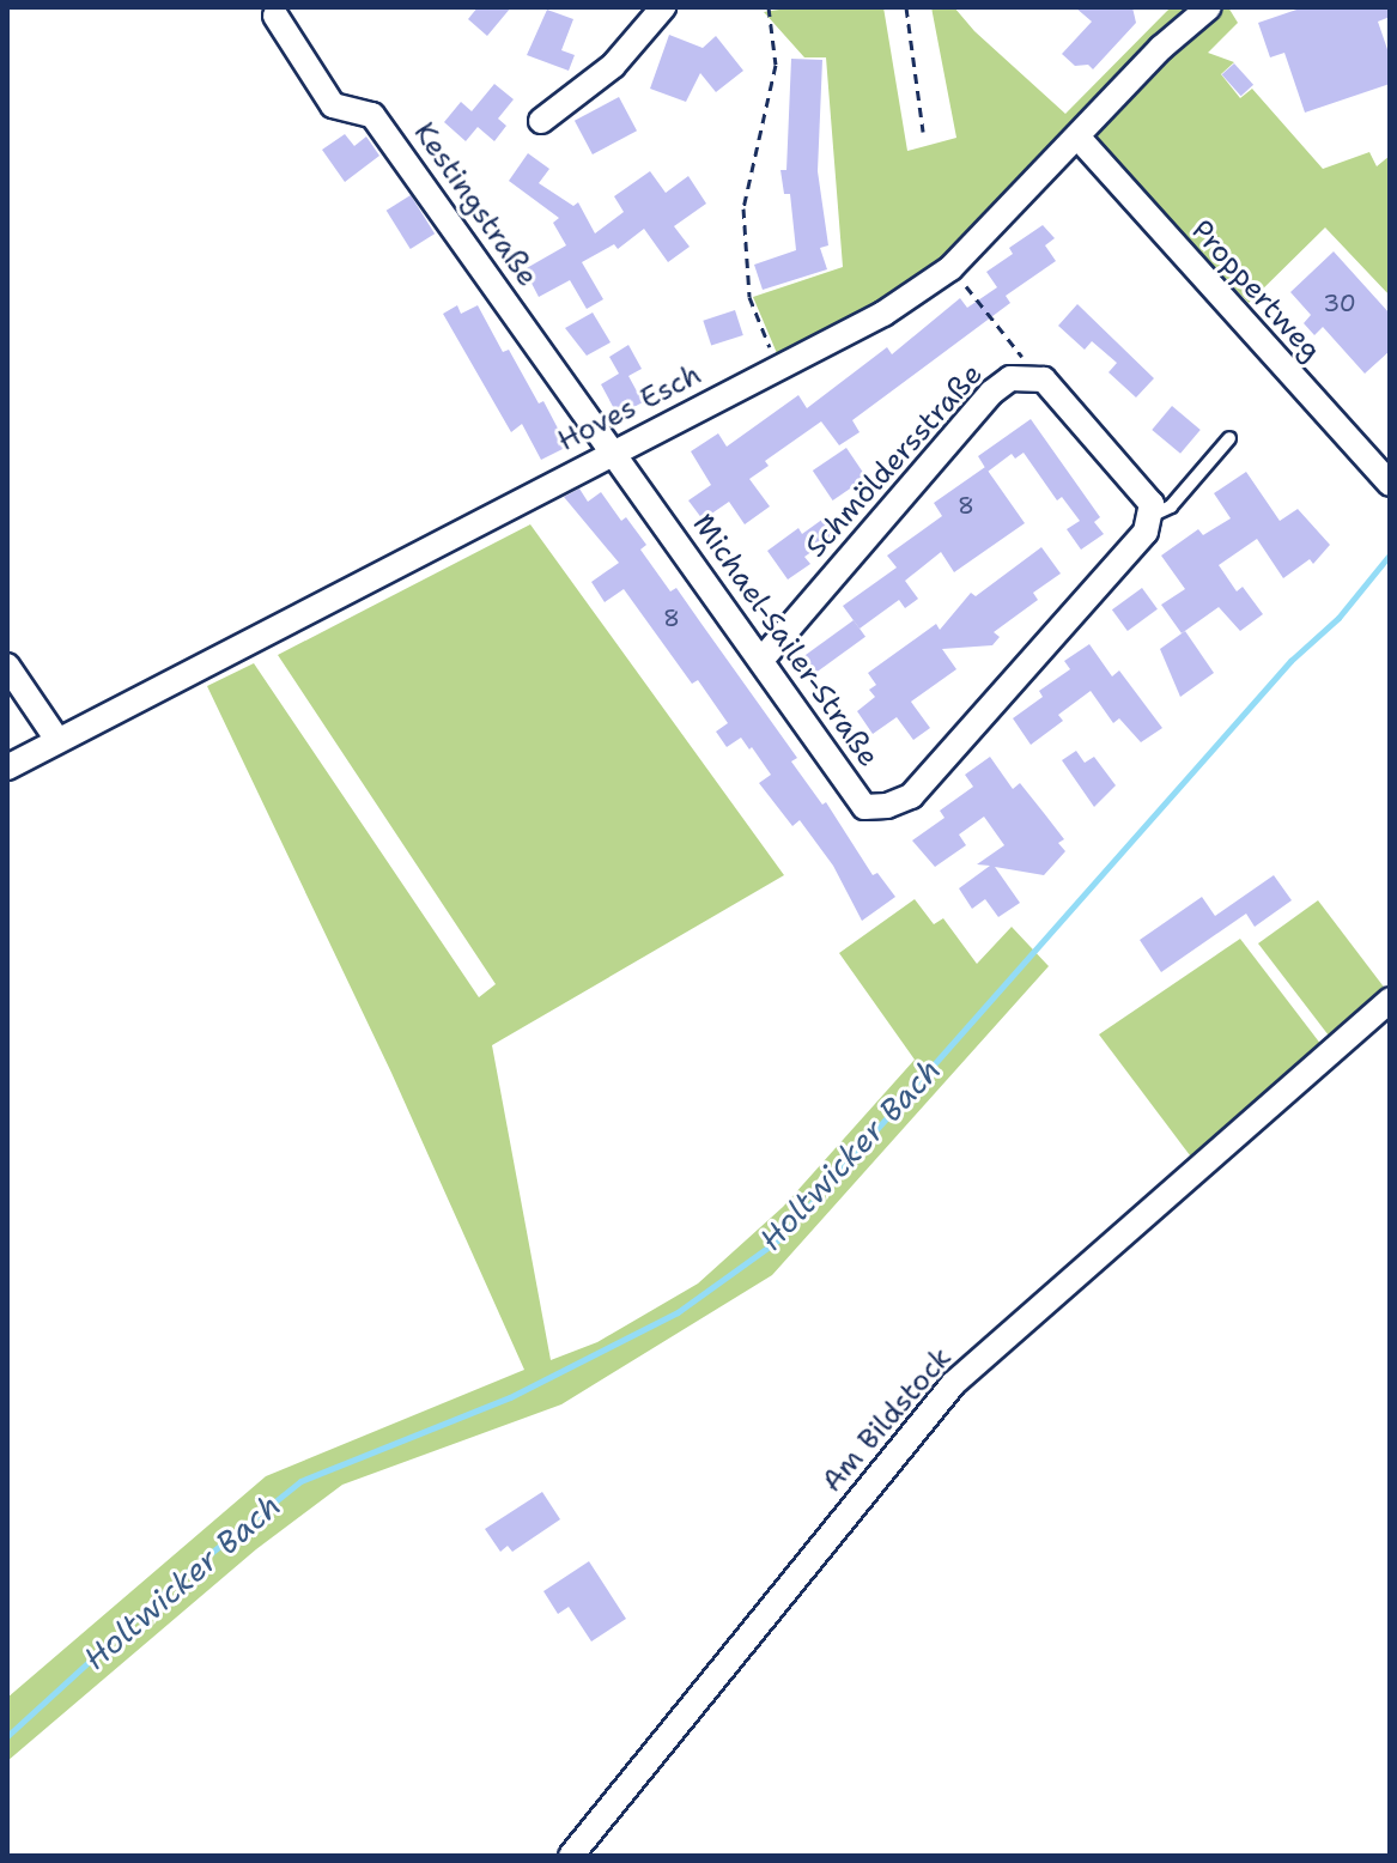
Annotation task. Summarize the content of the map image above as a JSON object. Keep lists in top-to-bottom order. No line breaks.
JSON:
{"streets":{"street":["Kestingstraße","Proppertweg","Hoves Esch","Schmöldersstraße","Michael-Sailer-Straße","Am Bildstock"]},"crossings":[["Kestingstraße","Hoves Esch"],["Kestingstraße","Michael-Sailer-Straße"],["Proppertweg","Hoves Esch"],["Hoves Esch","Michael-Sailer-Straße"],["Schmöldersstraße","Michael-Sailer-Straße"]],"water":["Holtwicker Bach"],"house_numbers":["30","8","8"]}
